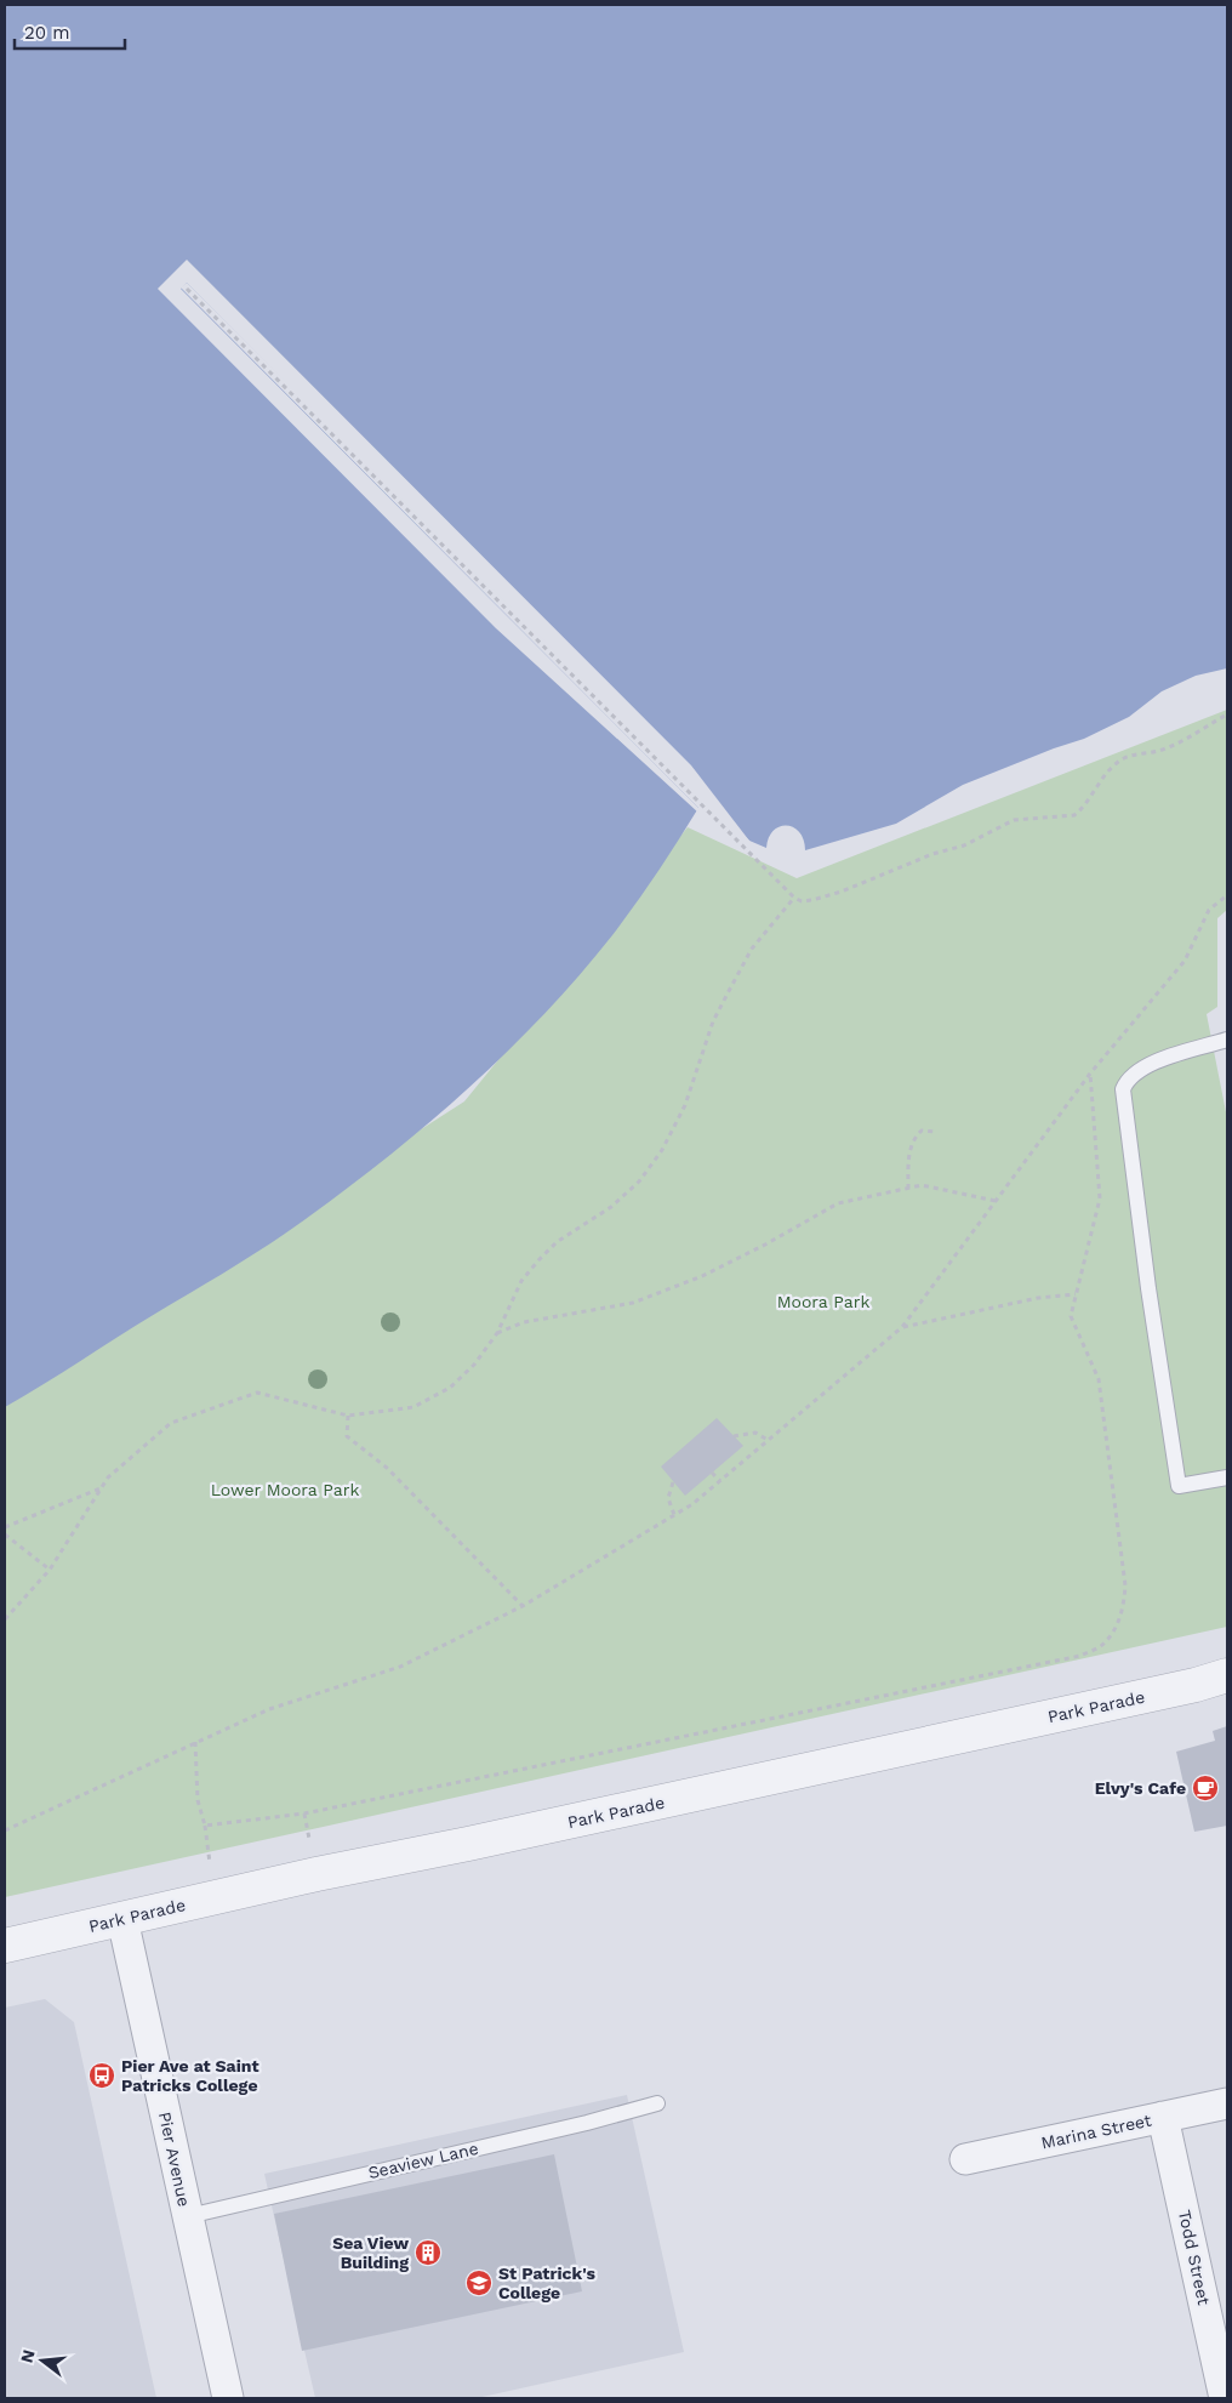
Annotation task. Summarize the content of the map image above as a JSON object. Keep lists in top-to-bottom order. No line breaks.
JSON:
{"streets":{"street":["Park Parade","Marina Street","Pier Avenue","Todd Street"],"lane":["Seaview Lane"]},"crossings":[["Park Parade","Pier Avenue"],["Marina Street","Todd Street"],["Pier Avenue","Seaview Lane"]],"parks":["Moora Park","Lower Moora Park"],"places":{"cafe":["Elvy's Cafe"],"bus stop":["Pier Ave at Saint Patricks College"],"building":["Sea View Building"],"school or university":["St Patrick's College"]},"scale_bar":"20 m","north":"left"}
